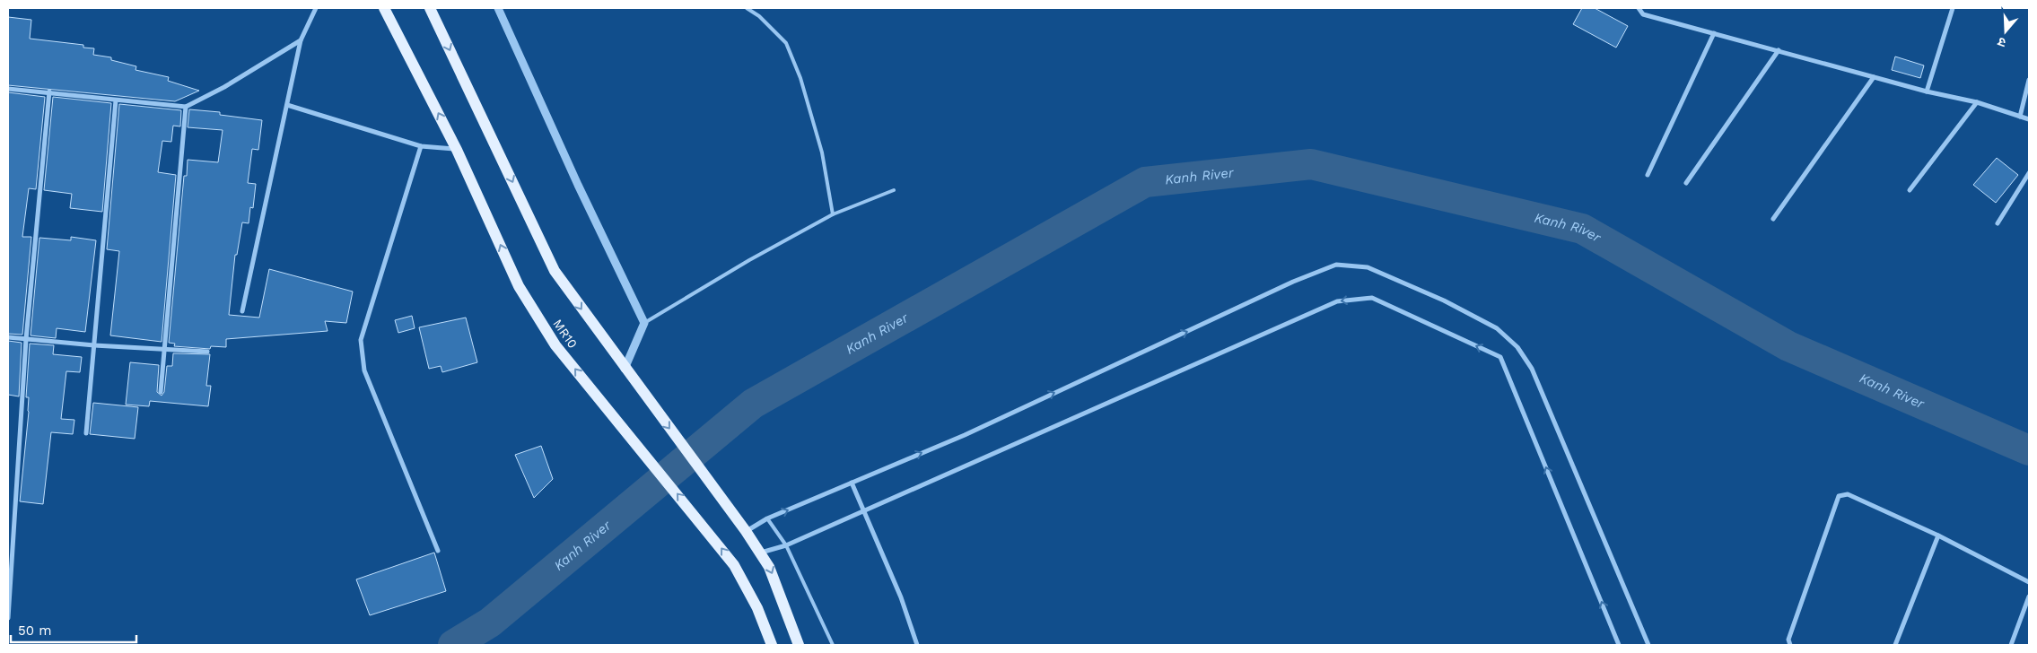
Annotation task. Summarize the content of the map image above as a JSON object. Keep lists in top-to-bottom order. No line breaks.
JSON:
{"streets":{"main road":["MR10"]},"water":["Kanh River"],"scale_bar":"50 m","north":"bottom"}
